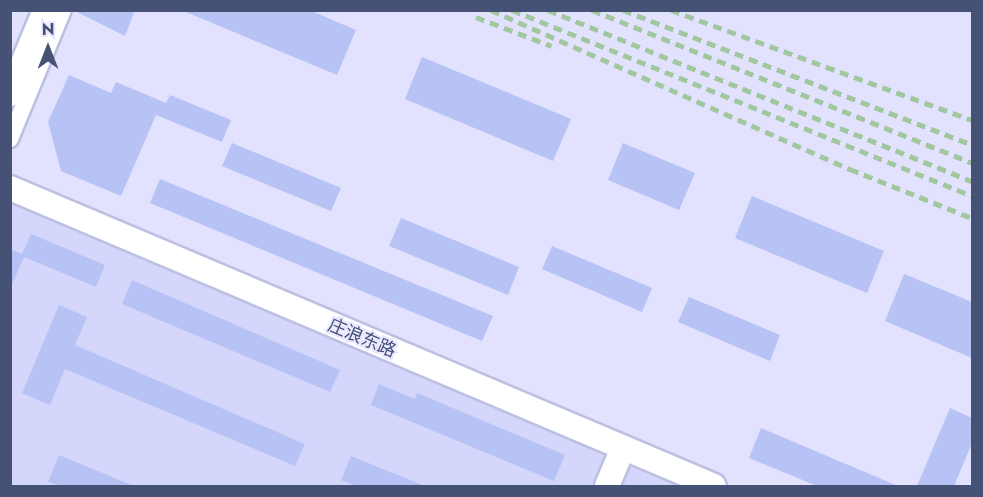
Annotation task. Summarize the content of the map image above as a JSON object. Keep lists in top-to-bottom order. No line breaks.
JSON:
{"streets":{"street":["庄浪东路"]},"north":"top"}
